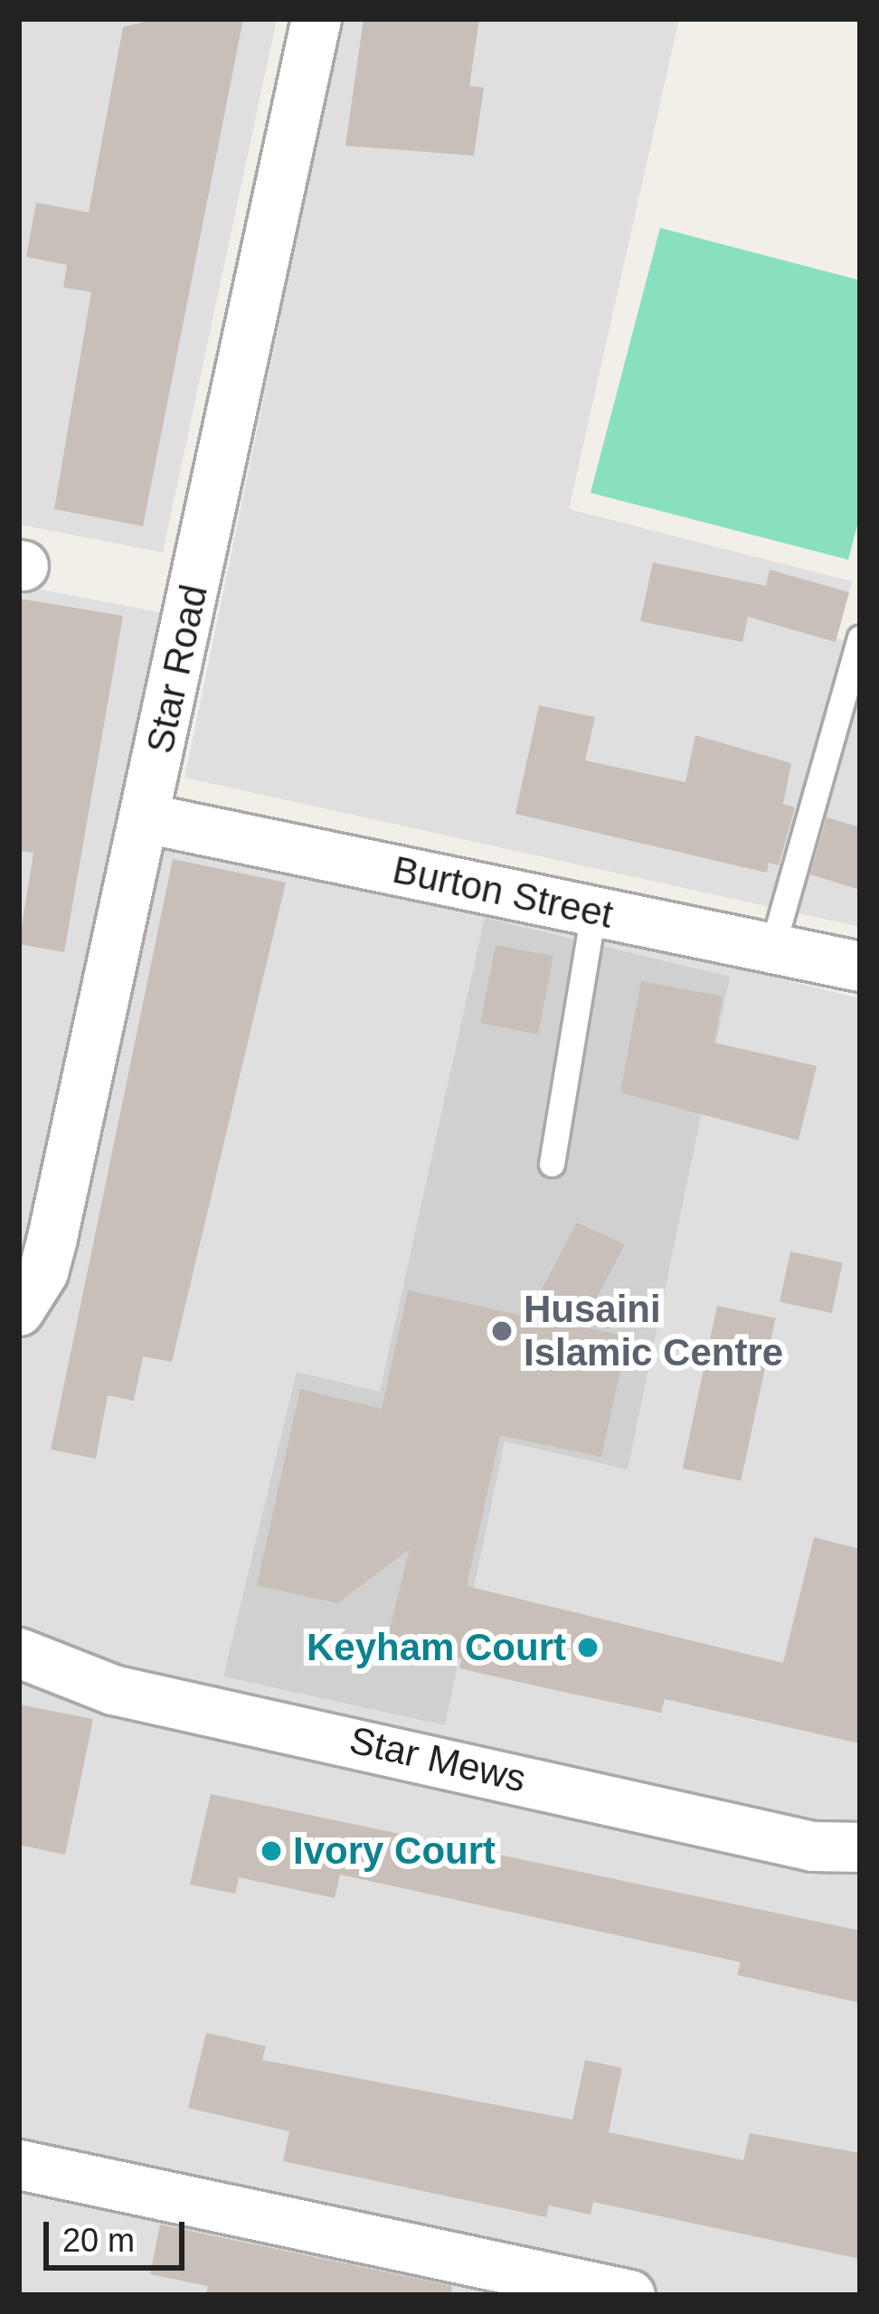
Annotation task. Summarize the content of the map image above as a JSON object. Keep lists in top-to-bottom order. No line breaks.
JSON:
{"streets":{"street":["Star Road","Burton Street","Star Mews"]},"crossings":[["Star Road","Burton Street"]],"places":["Husaini Islamic Centre","Keyham Court","Ivory Court"],"scale_bar":"20 m"}
